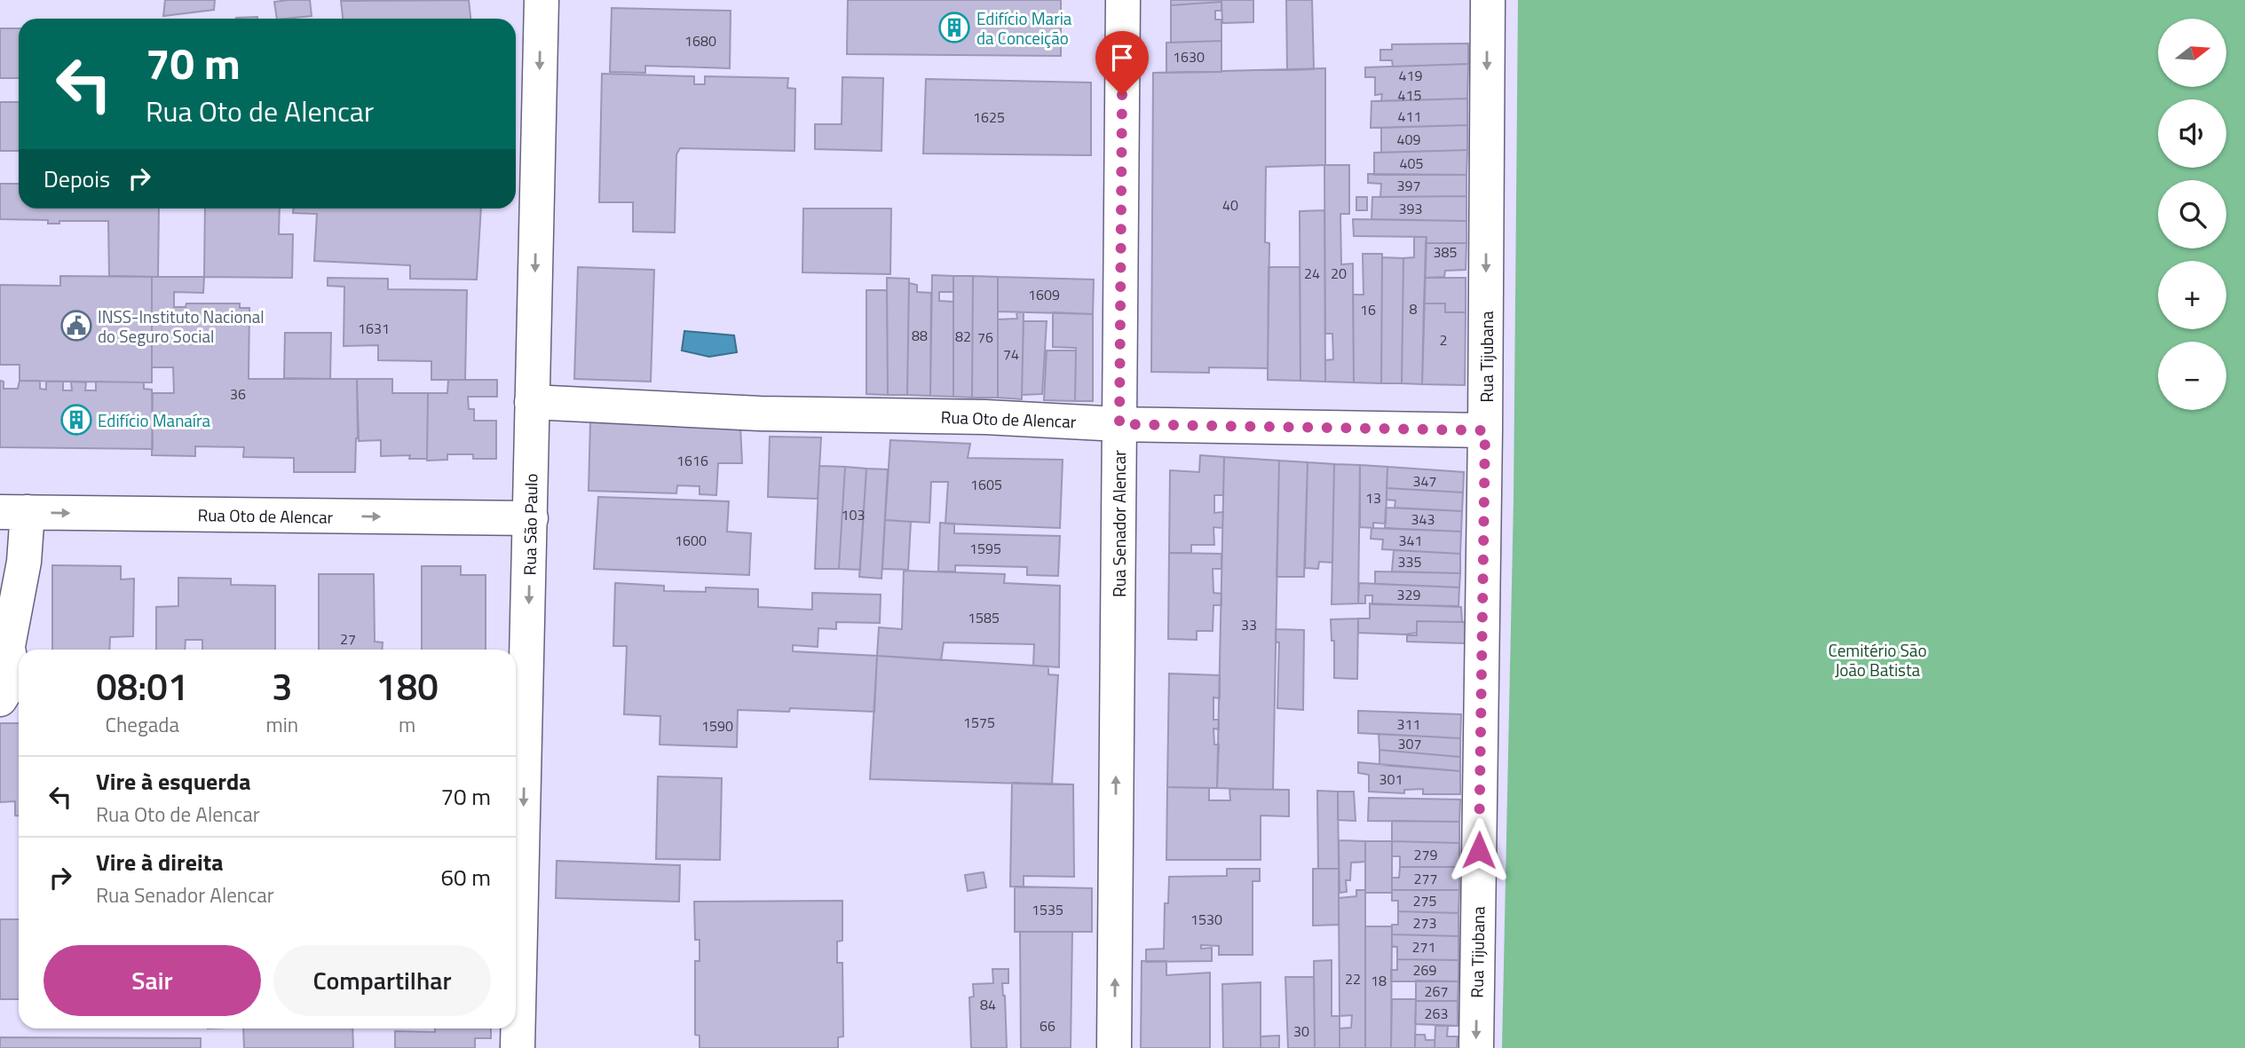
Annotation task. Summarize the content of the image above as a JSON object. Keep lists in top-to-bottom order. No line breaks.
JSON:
{"streets":{"street":["Rua Tijubana","Rua Oto de Alencar","Rua Senador Alencar","Rua São Paulo"]},"crossings":[["Rua Tijubana","Rua Oto de Alencar"],["Rua Oto de Alencar","Rua Senador Alencar"],["Rua Oto de Alencar","Rua São Paulo"]],"one_way":["Rua Tijubana","Rua Oto de Alencar","Rua Senador Alencar","Rua São Paulo"],"parks":["Cemitério São João Batista"],"places":{"building":["Edifício Maria da Conceição","Edifício Manaíra"],"public building":["INSS-Instituto Nacional do Seguro Social"]},"house_numbers":["1680","1630","419","415","411","1625","409","405","397","40","393","385","24","20","1609","8","16","1631","88","82","76","2","74","36","1616","347","1605","13","103","343","1600","341","1595","335","329","1585","33","27","1575","311","1590","307","301","279","277","275","1535","1530","273","271","269","22","18","267","84","263","66","30"],"north":"right","page":{"map_buttons":["+","−"],"turn":["70 m","Rua Oto de Alencar"],"then":"Depois","eta":["08:01","Chegada","3","min","180","m"],"list":[{"name":"Vire à esquerda","note":"Rua Oto de Alencar","value":"70 m"},{"name":"Vire à direita","note":"Rua Senador Alencar","value":"60 m"}],"buttons":["Sair","Compartilhar"]}}
